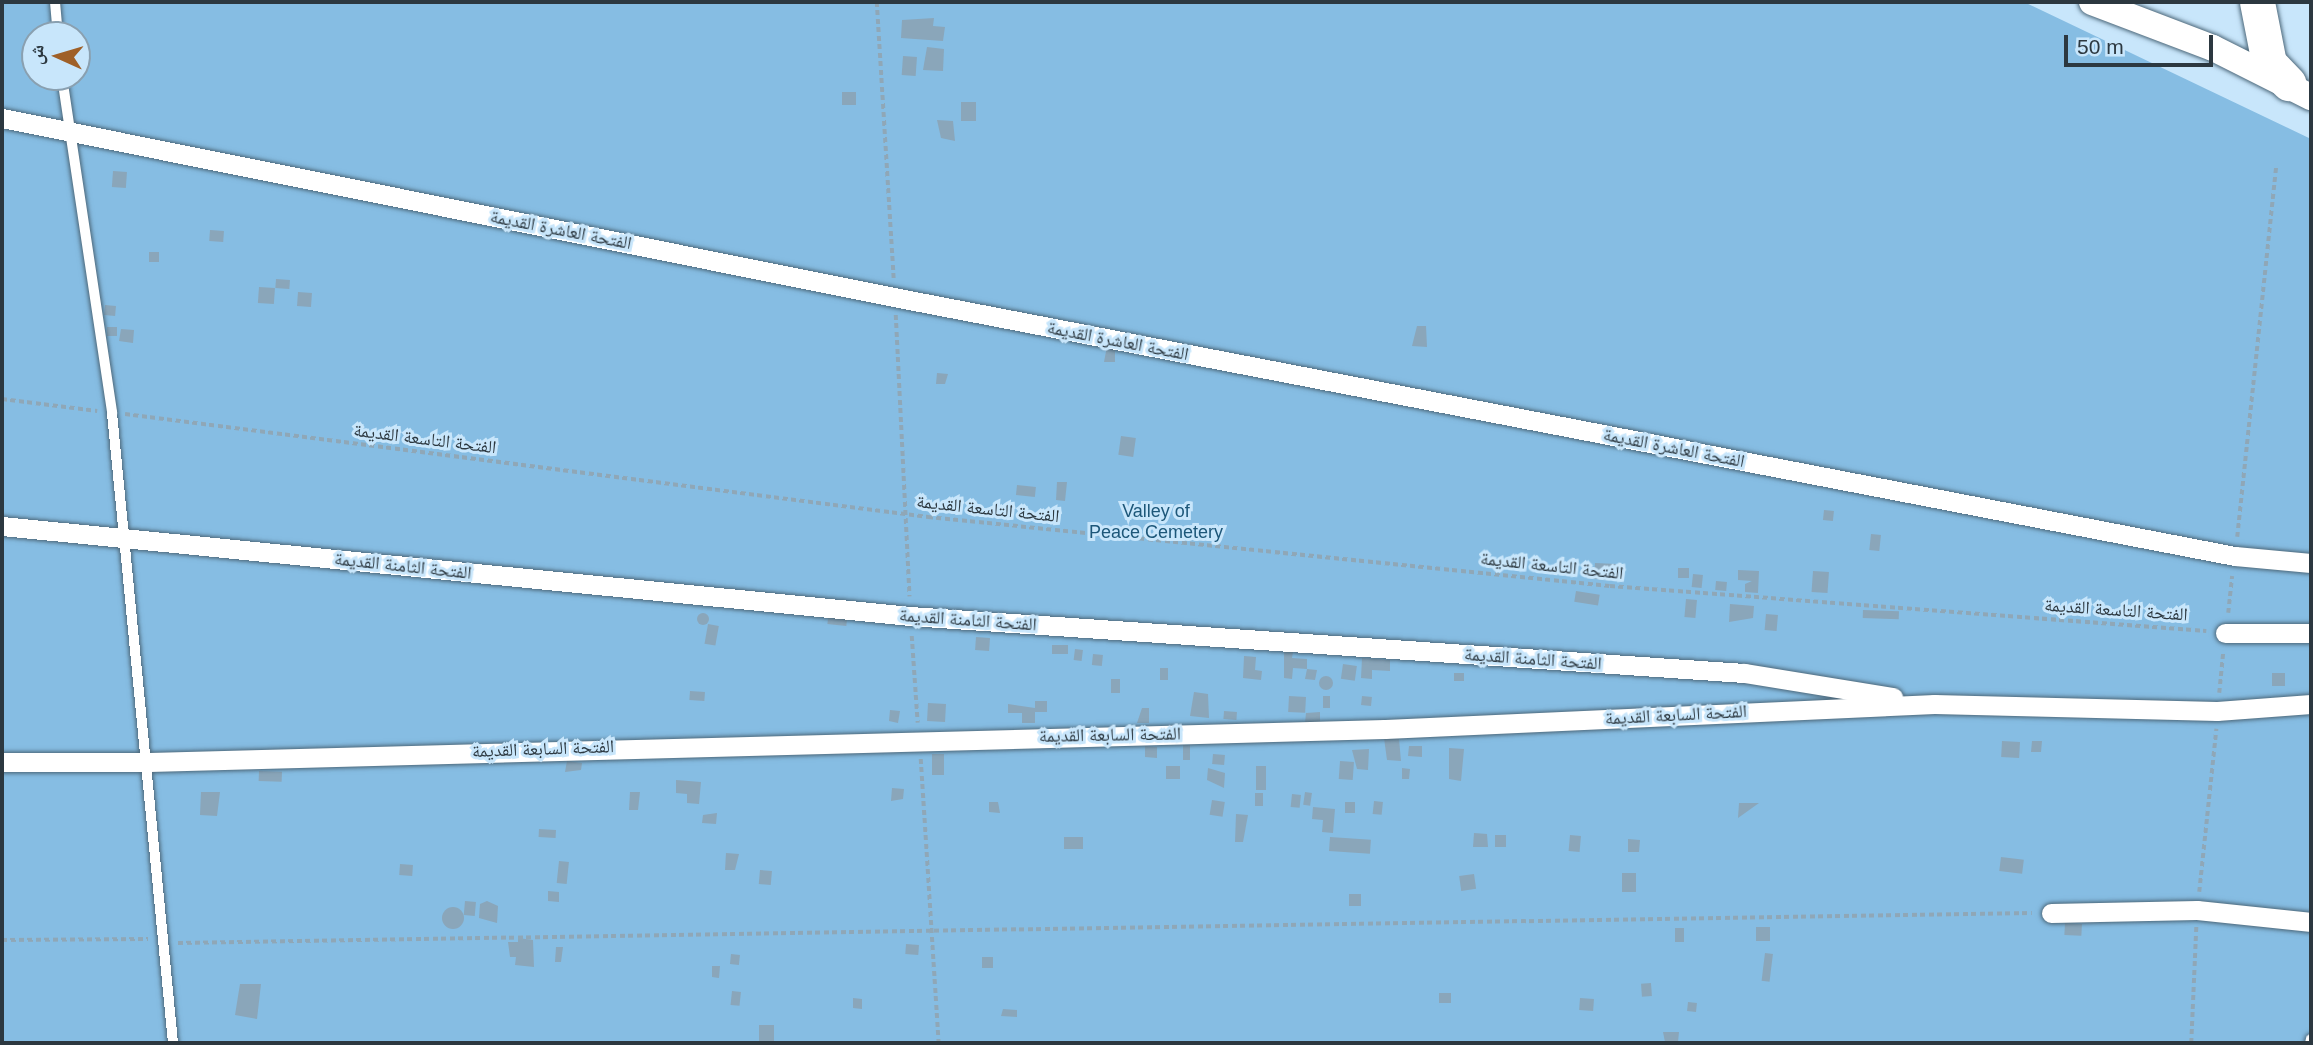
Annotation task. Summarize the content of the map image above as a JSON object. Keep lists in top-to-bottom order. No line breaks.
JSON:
{"streets":{"street":["الفتحة العاشرة القديمة","الفتحة الثامنة القديمة","الفتحة السابعة القديمة"],"path":["الفتحة التاسعة القديمة"]},"crossings":[["الفتحة الثامنة القديمة","الفتحة السابعة القديمة"]],"parks":["Valley of Peace Cemetery"],"scale_bar":"50 m","north":"left"}
